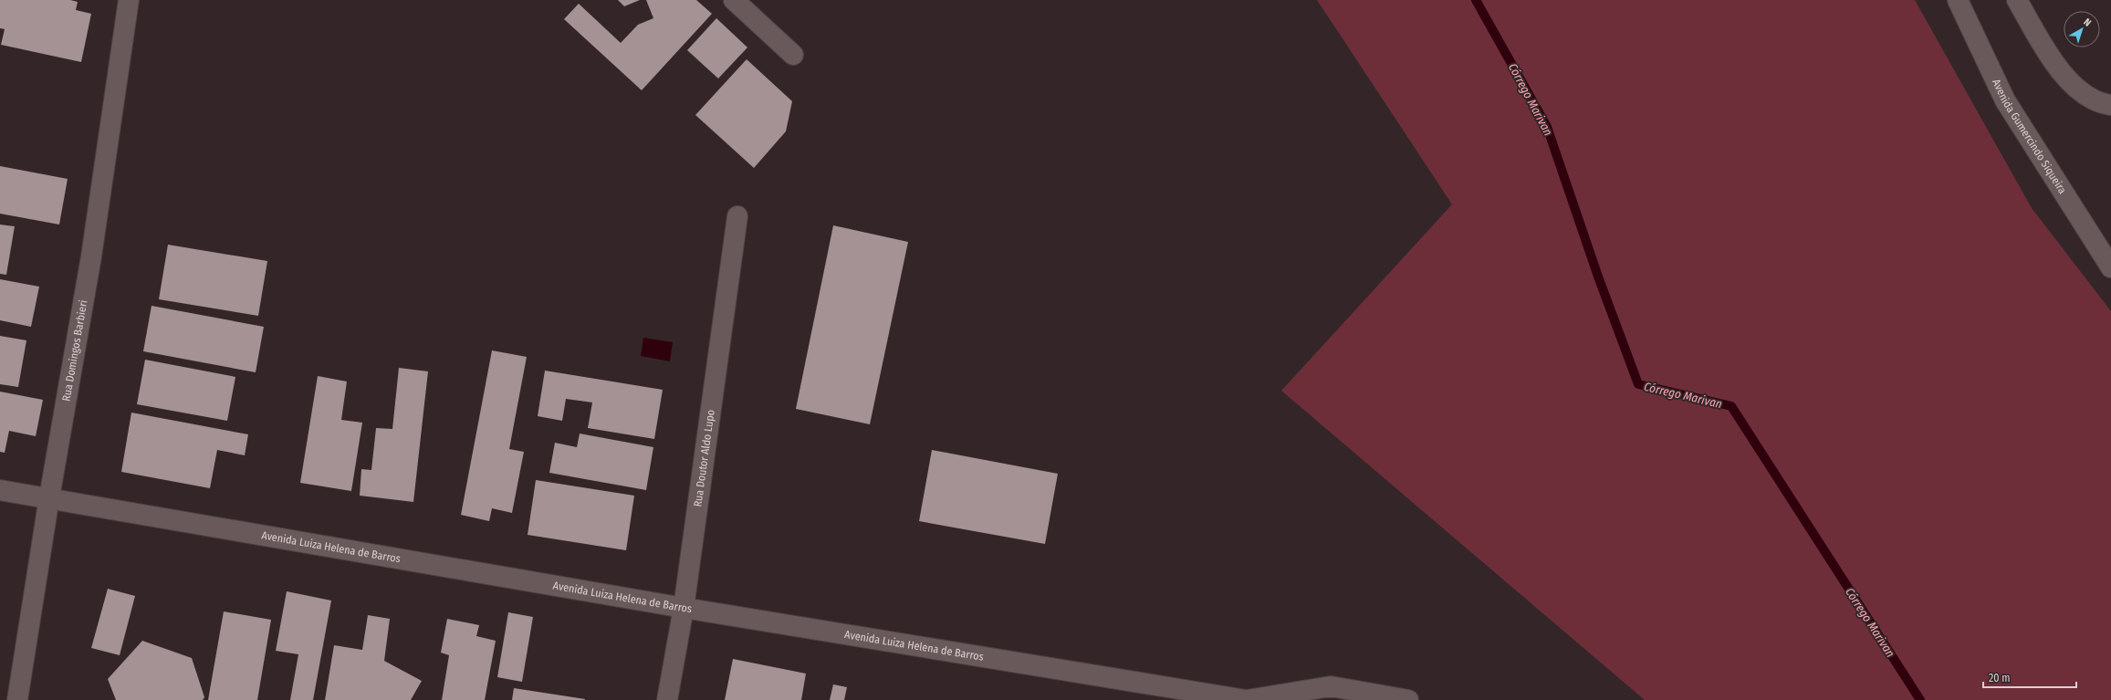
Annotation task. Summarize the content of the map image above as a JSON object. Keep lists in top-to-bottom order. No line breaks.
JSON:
{"streets":{"street":["Avenida Gumercindo Siqueira","Rua Domingos Barbieri","Rua Doutor Aldo Lupo","Avenida Luiza Helena de Barros"]},"crossings":[["Rua Domingos Barbieri","Avenida Luiza Helena de Barros"],["Rua Doutor Aldo Lupo","Avenida Luiza Helena de Barros"]],"water":["Córrego Marivan"],"scale_bar":"20 m","north":"top right"}
